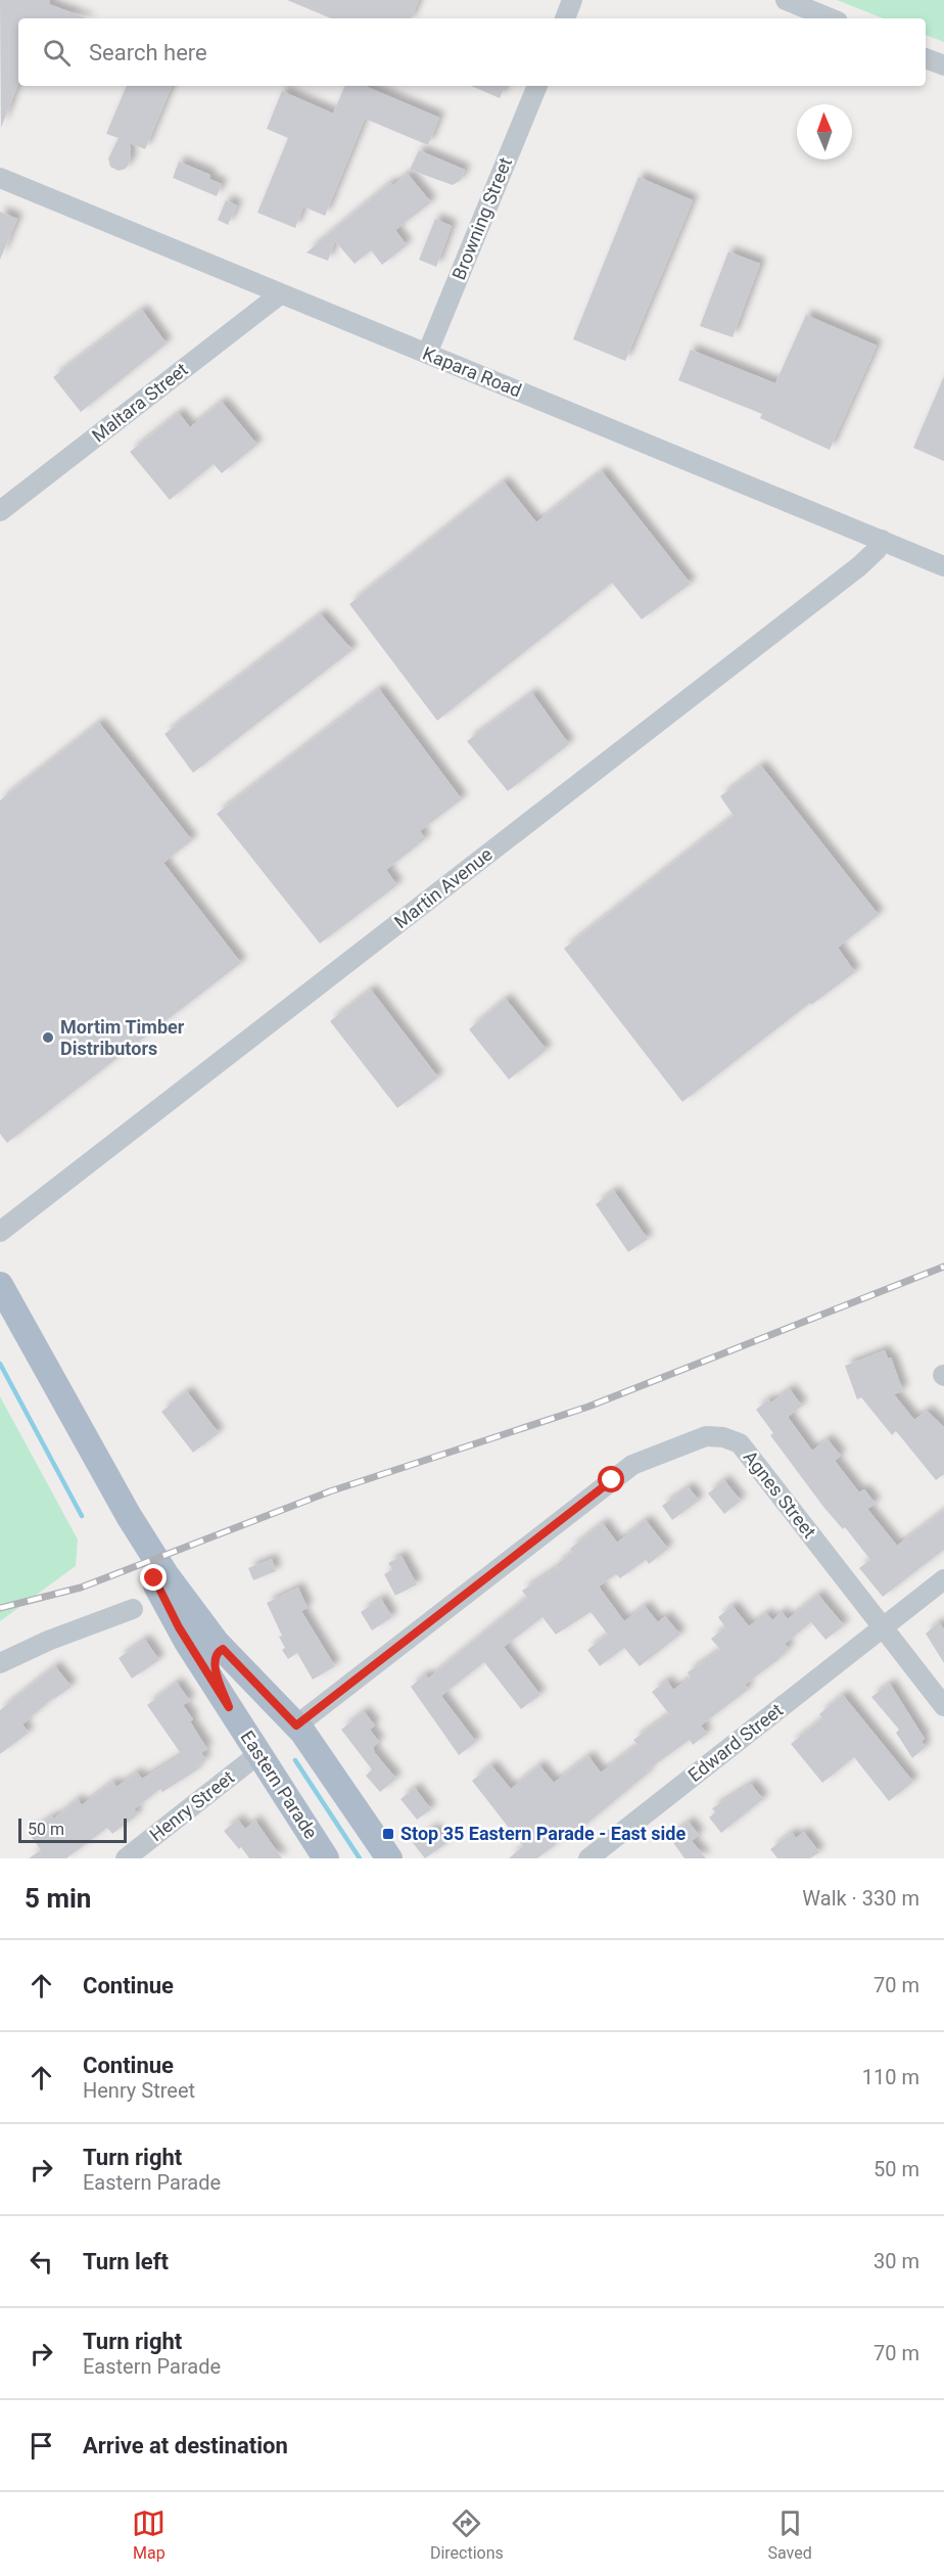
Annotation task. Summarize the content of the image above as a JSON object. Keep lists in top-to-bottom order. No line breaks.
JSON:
{"streets":{"main road":["Eastern Parade"],"street":["Browning Street","Kapara Road","Maltara Street","Martin Avenue","Agnes Street","Edward Street","Henry Street"]},"crossings":[["Browning Street","Kapara Road"],["Kapara Road","Maltara Street"],["Kapara Road","Martin Avenue"],["Agnes Street","Edward Street"],["Agnes Street","Eastern Parade"],["Eastern Parade","Henry Street"]],"places":{"other":["Mortim Timber Distributors"],"transit":["Stop 35 Eastern Parade - East side"]},"scale_bar":"50 m","north":"top","page":{"search":"Search here","scale":"50 m","heading":["5 min","Walk · 330 m"],"list":[["Continue","70 m"],["Continue","Henry Street","110 m"],["Turn right","Eastern Parade","50 m"],["Turn left","30 m"],["Turn right","Eastern Parade","70 m"],"Arrive at destination"],"nav":["Map","Directions","Saved"]}}
